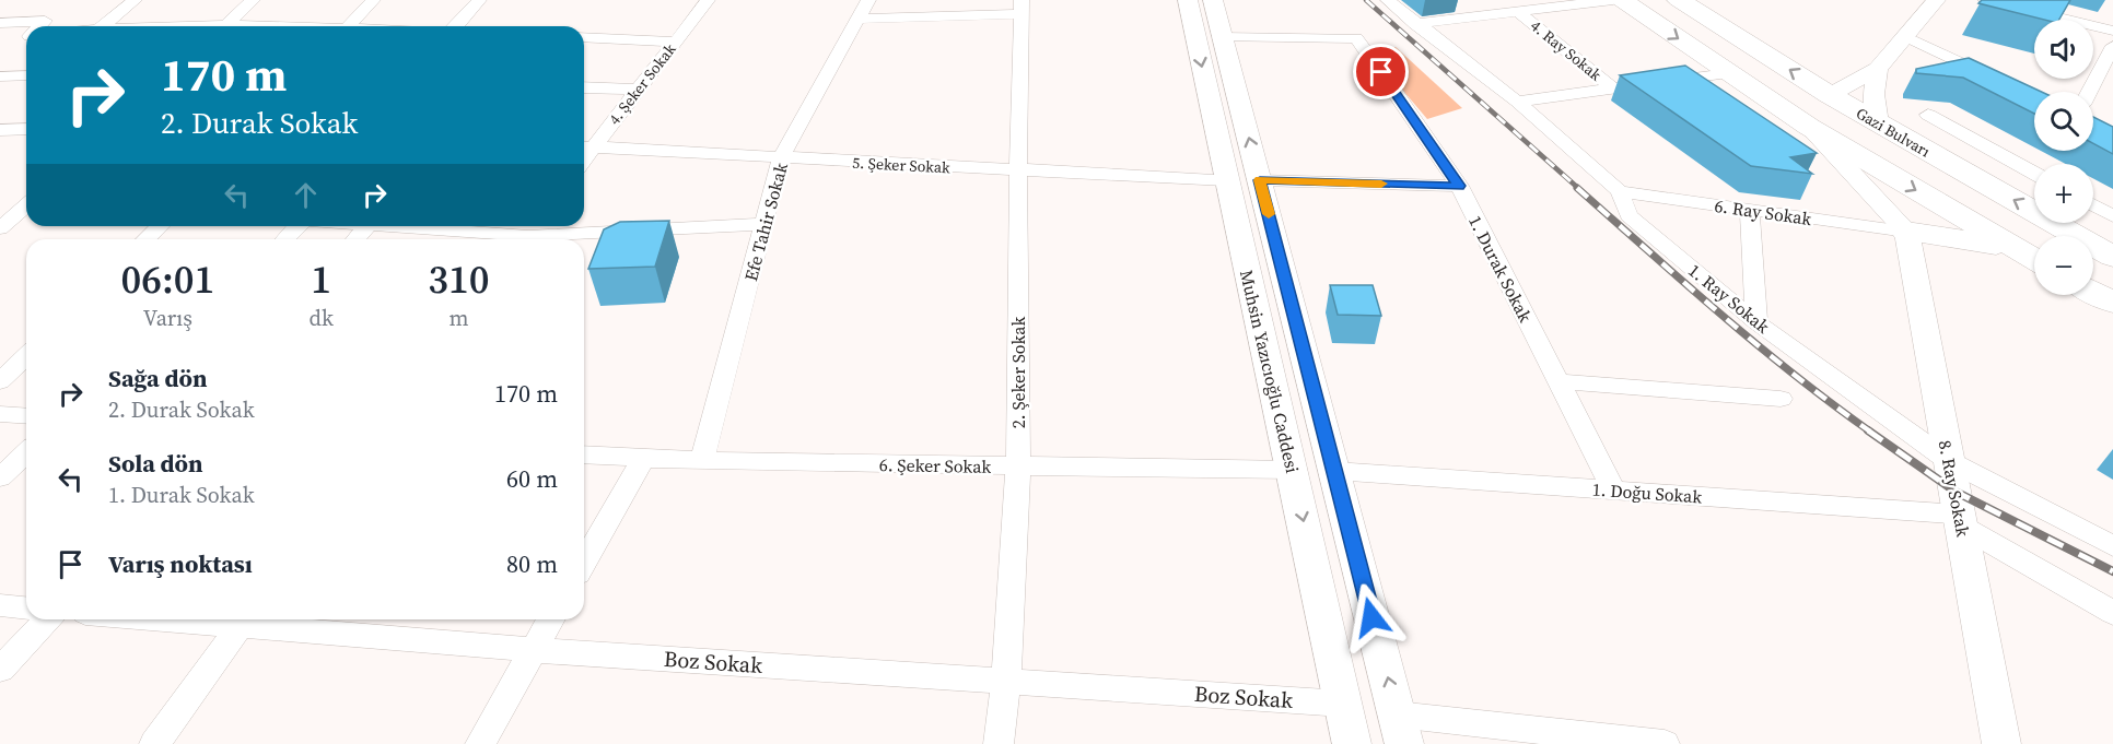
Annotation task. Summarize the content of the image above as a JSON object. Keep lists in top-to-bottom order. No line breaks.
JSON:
{"streets":{"highway":["Gazi Bulvarı"],"street":["4. Ray Sokak","4. Şeker Sokak","5. Şeker Sokak","6. Ray Sokak","Efe Tahir Sokak","1. Durak Sokak","1. Ray Sokak","Muhsin Yazıcıoğlu Caddesi","2. Şeker Sokak","6. Şeker Sokak","8. Ray Sokak","1. Doğu Sokak","Boz Sokak"]},"crossings":[["4. Şeker Sokak","5. Şeker Sokak"],["5. Şeker Sokak","Efe Tahir Sokak"],["5. Şeker Sokak","Muhsin Yazıcıoğlu Caddesi"],["5. Şeker Sokak","2. Şeker Sokak"],["6. Ray Sokak","1. Ray Sokak"],["6. Ray Sokak","8. Ray Sokak"],["Efe Tahir Sokak","6. Şeker Sokak"],["1. Durak Sokak","Muhsin Yazıcıoğlu Caddesi"],["1. Durak Sokak","1. Doğu Sokak"],["1. Ray Sokak","8. Ray Sokak"],["Muhsin Yazıcıoğlu Caddesi","6. Şeker Sokak"],["Muhsin Yazıcıoğlu Caddesi","1. Doğu Sokak"],["Muhsin Yazıcıoğlu Caddesi","Boz Sokak"],["2. Şeker Sokak","6. Şeker Sokak"],["2. Şeker Sokak","Boz Sokak"],["8. Ray Sokak","1. Doğu Sokak"]],"page":{"map_buttons":["+","−"],"turn":["170 m","2. Durak Sokak"],"eta":["06:01","Varış","1","dk","310","m"],"list":[{"name":"Sağa dön","note":"2. Durak Sokak","value":"170 m"},{"name":"Sola dön","note":"1. Durak Sokak","value":"60 m"},{"name":"Varış noktası","value":"80 m"}]}}
